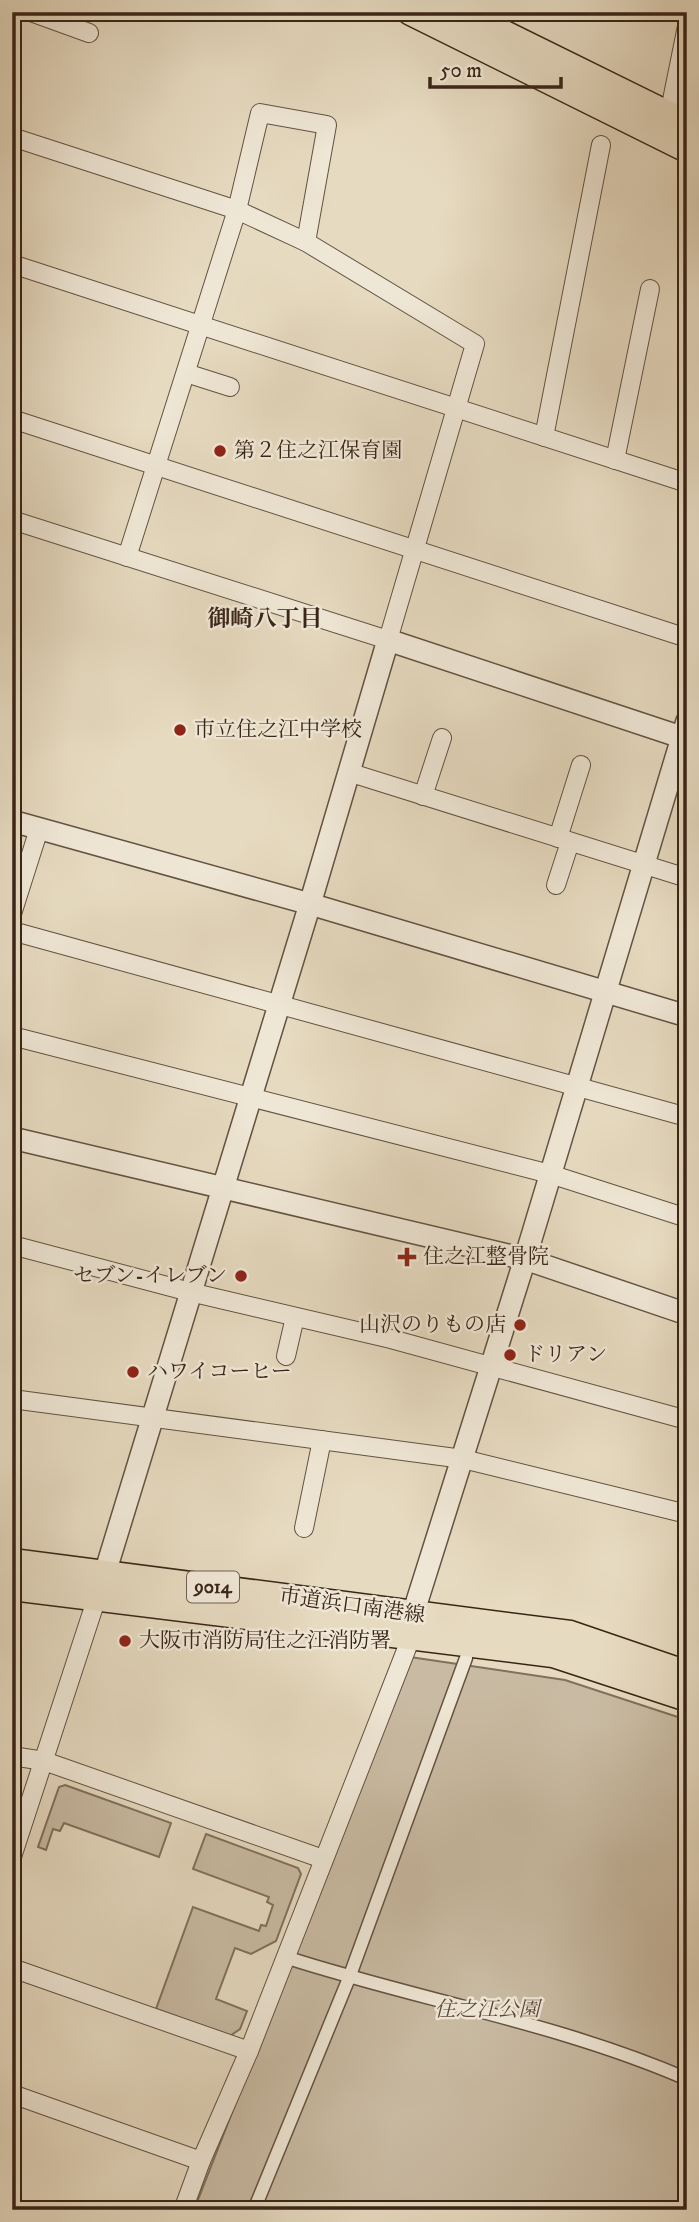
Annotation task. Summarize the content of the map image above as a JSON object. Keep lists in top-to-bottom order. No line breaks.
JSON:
{"streets":{"main road":["9014","市道浜口南港線"]},"districts":["御崎八丁目"],"parks":["住之江公園"],"places":{"other":["第２住之江保育園","市立住之江中学校","セブン-イレブン","山沢のりもの店","ドリアン","ハワイコーヒー","大阪市消防局住之江消防署"],"health":["住之江整骨院"]},"scale_bar":"50 m"}
